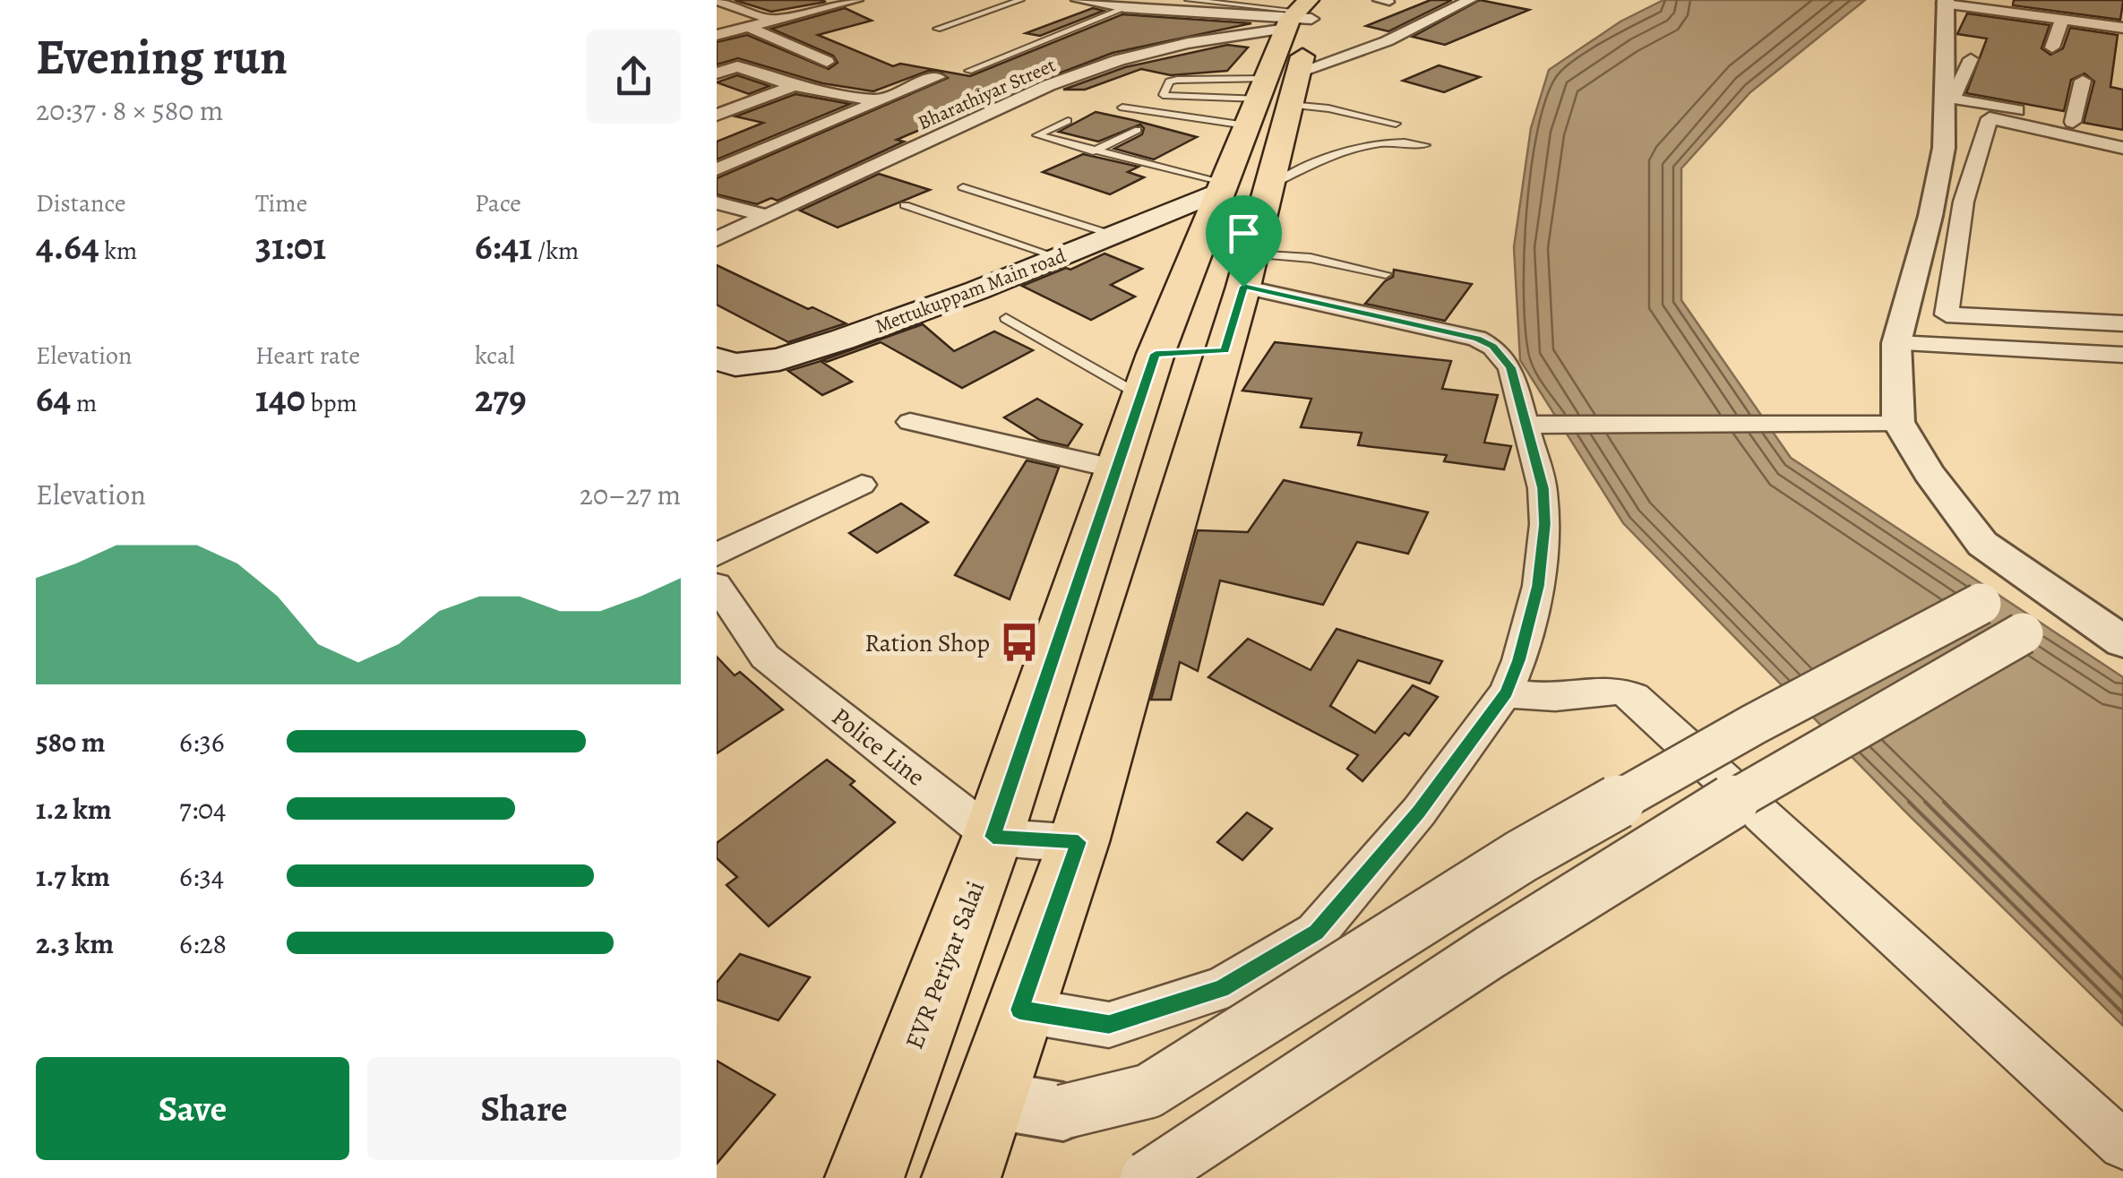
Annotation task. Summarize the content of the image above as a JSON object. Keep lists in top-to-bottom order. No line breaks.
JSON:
{"streets":{"main road":["Mettukuppam Main road","EVR Periyar Salai"],"street":["Bharathiyar Street","Police Line"]},"crossings":[["Bharathiyar Street","EVR Periyar Salai"],["Mettukuppam Main road","EVR Periyar Salai"],["Police Line","EVR Periyar Salai"]],"places":{"bus stop":["Ration Shop"]},"page":{"heading":["Evening run","20:37 · 8 × 580 m"],"stats":[["Distance","4.64 km"],["Time","31:01"],["Pace","6:41 /km"],["Elevation","64 m"],["Heart rate","140 bpm"],["kcal","279"]],"chart":["Elevation","20–27 m"],"list":[{"name":"580 m","note":"6:36"},{"name":"1.2 km","note":"7:04"},{"name":"1.7 km","note":"6:34"},{"name":"2.3 km","note":"6:28"}],"buttons":["Save","Share"]}}
